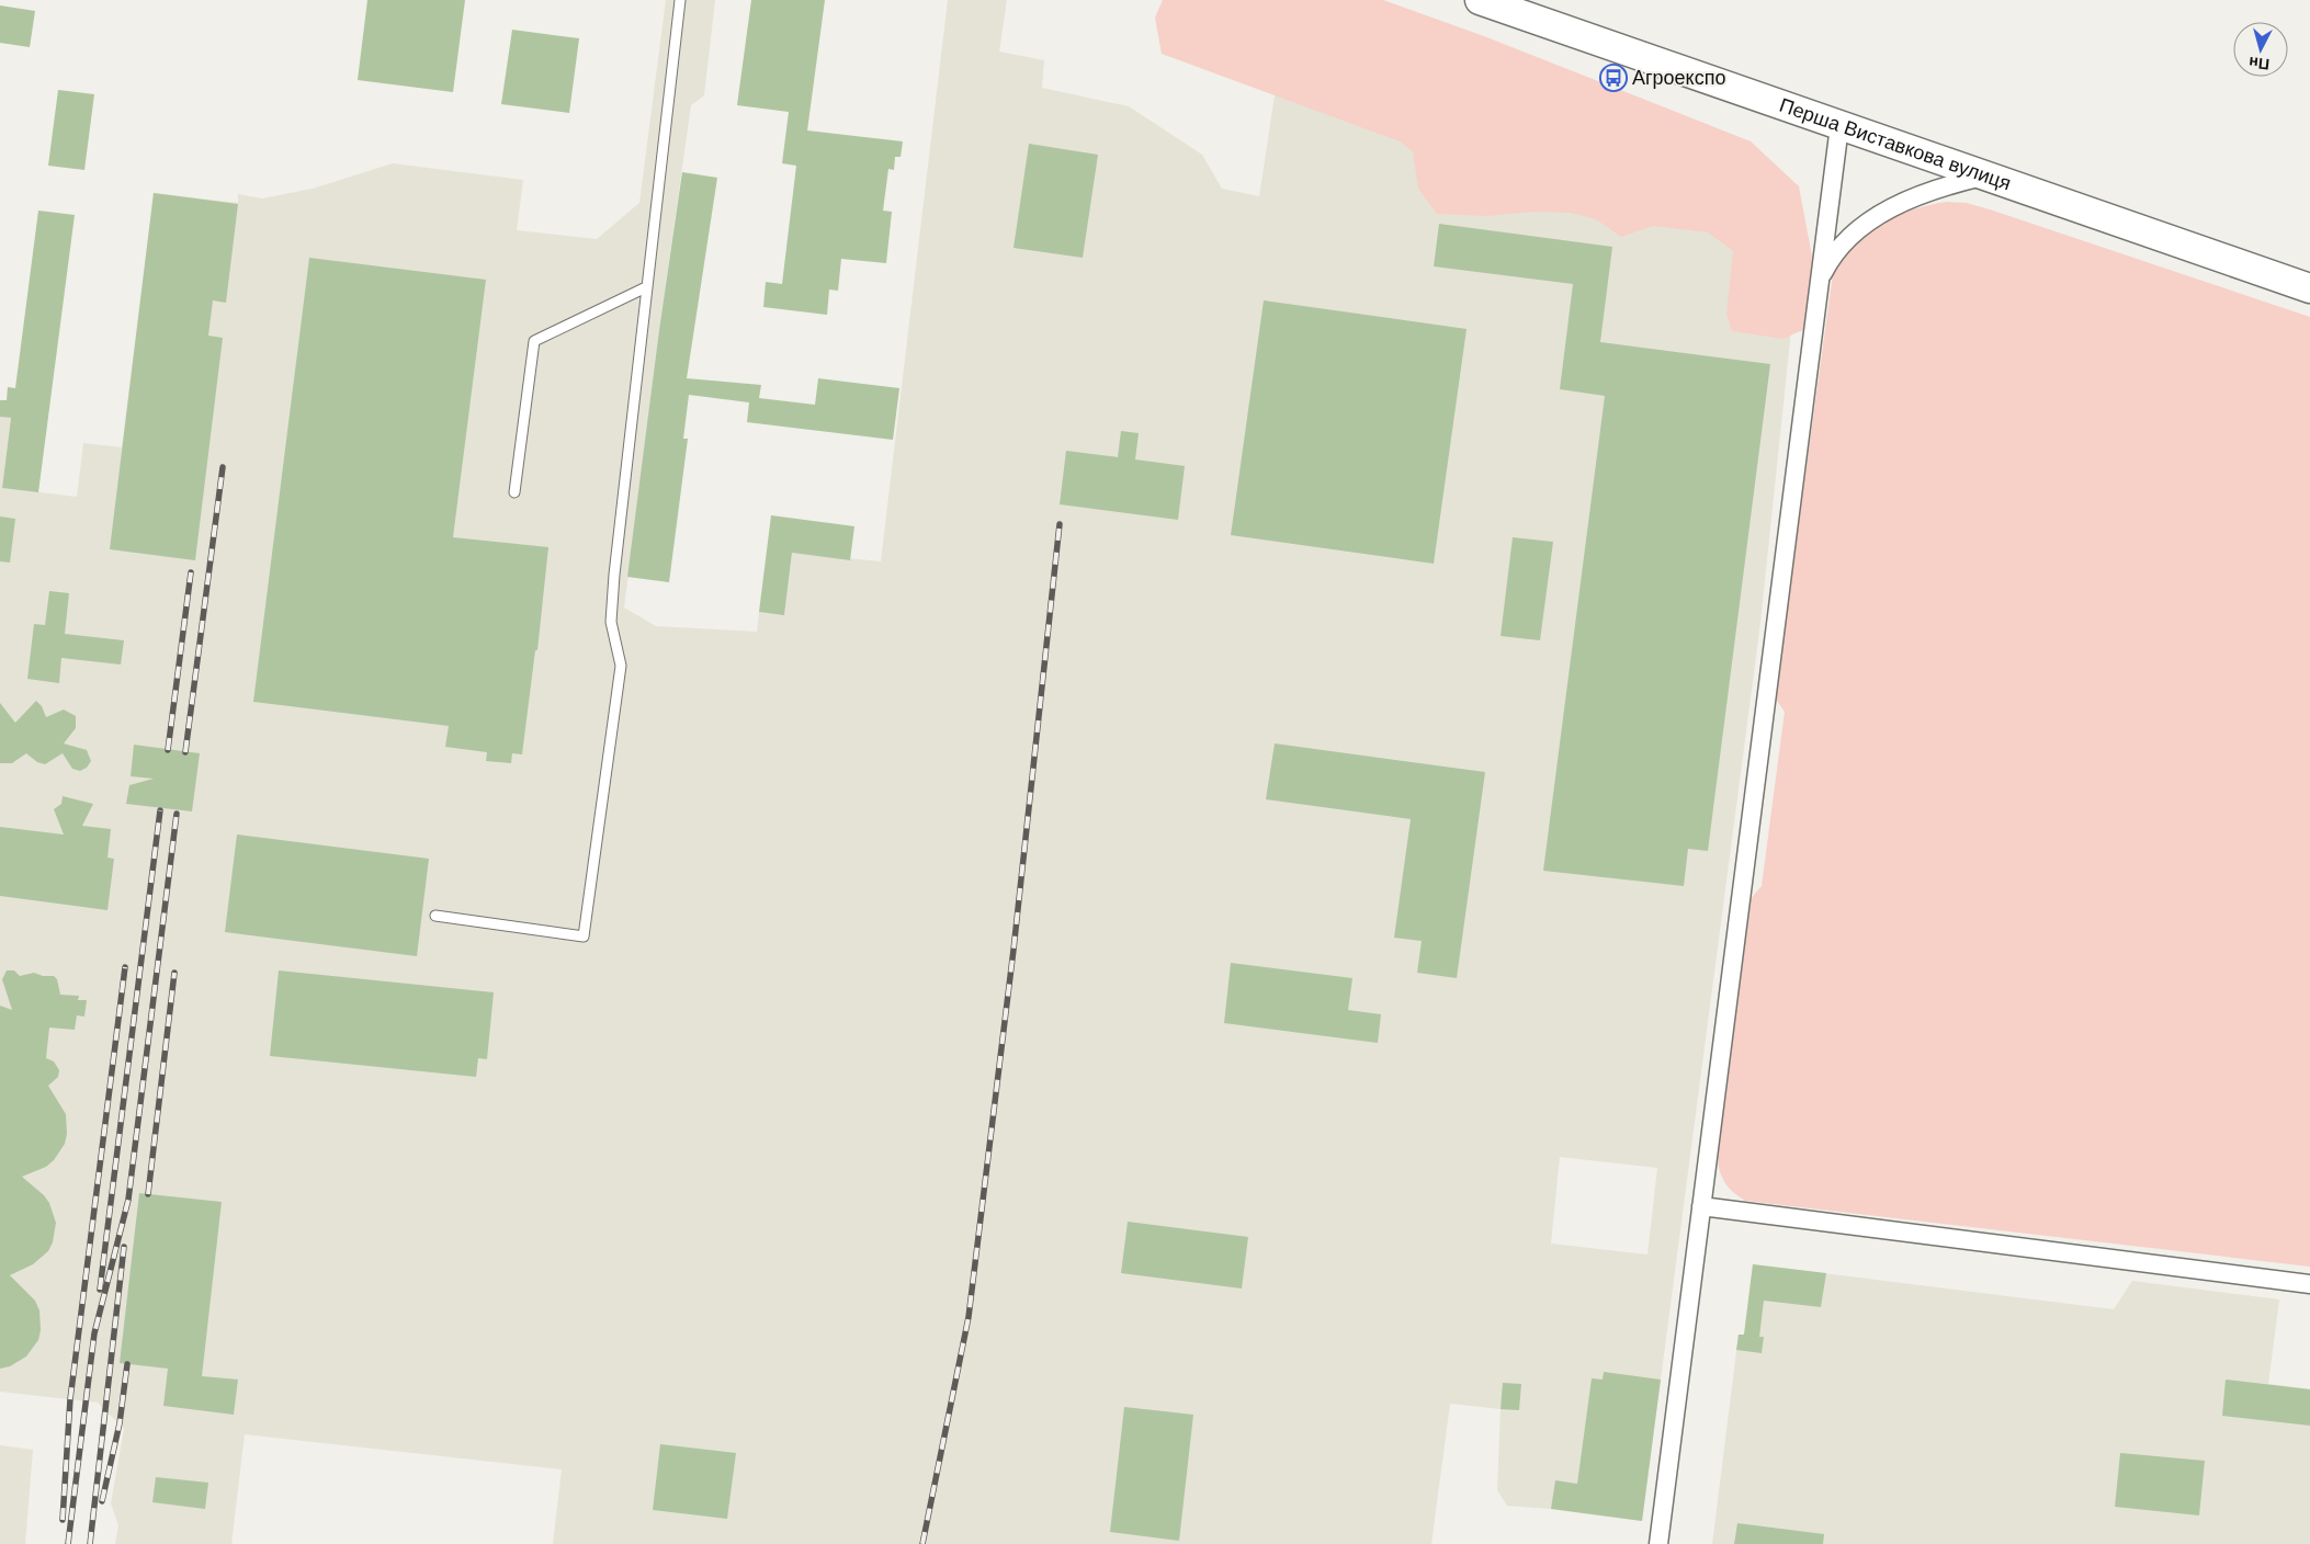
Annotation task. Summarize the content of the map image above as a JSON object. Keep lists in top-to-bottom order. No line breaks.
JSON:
{"streets":{"main road":["Перша Виставкова вулиця"]},"places":{"bus stop":["Агроекспо"]},"north":"bottom"}
